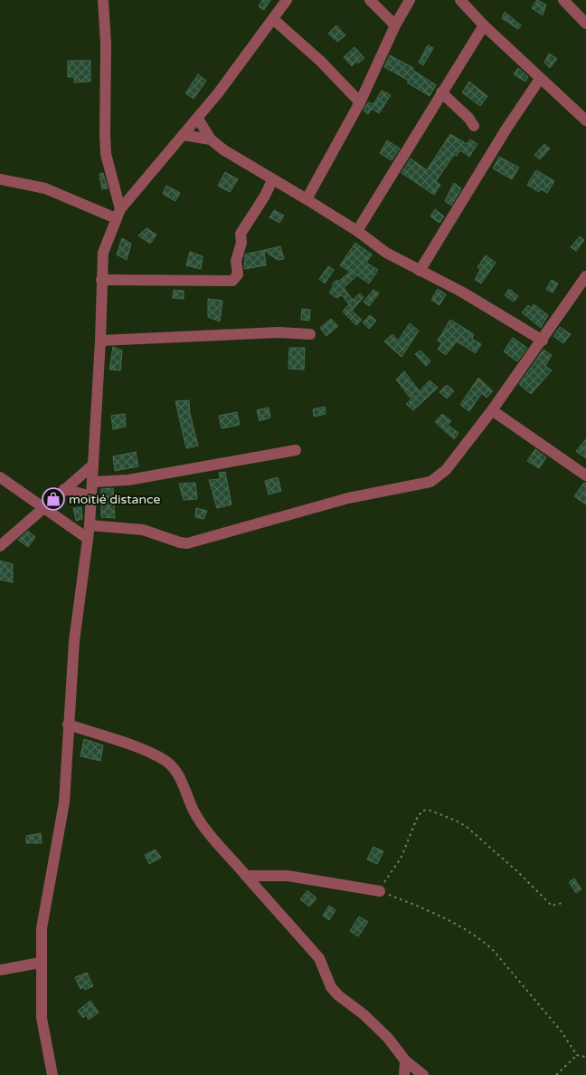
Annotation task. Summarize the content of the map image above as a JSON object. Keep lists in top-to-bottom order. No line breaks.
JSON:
{"places":{"shop":["moitié distance"]}}
